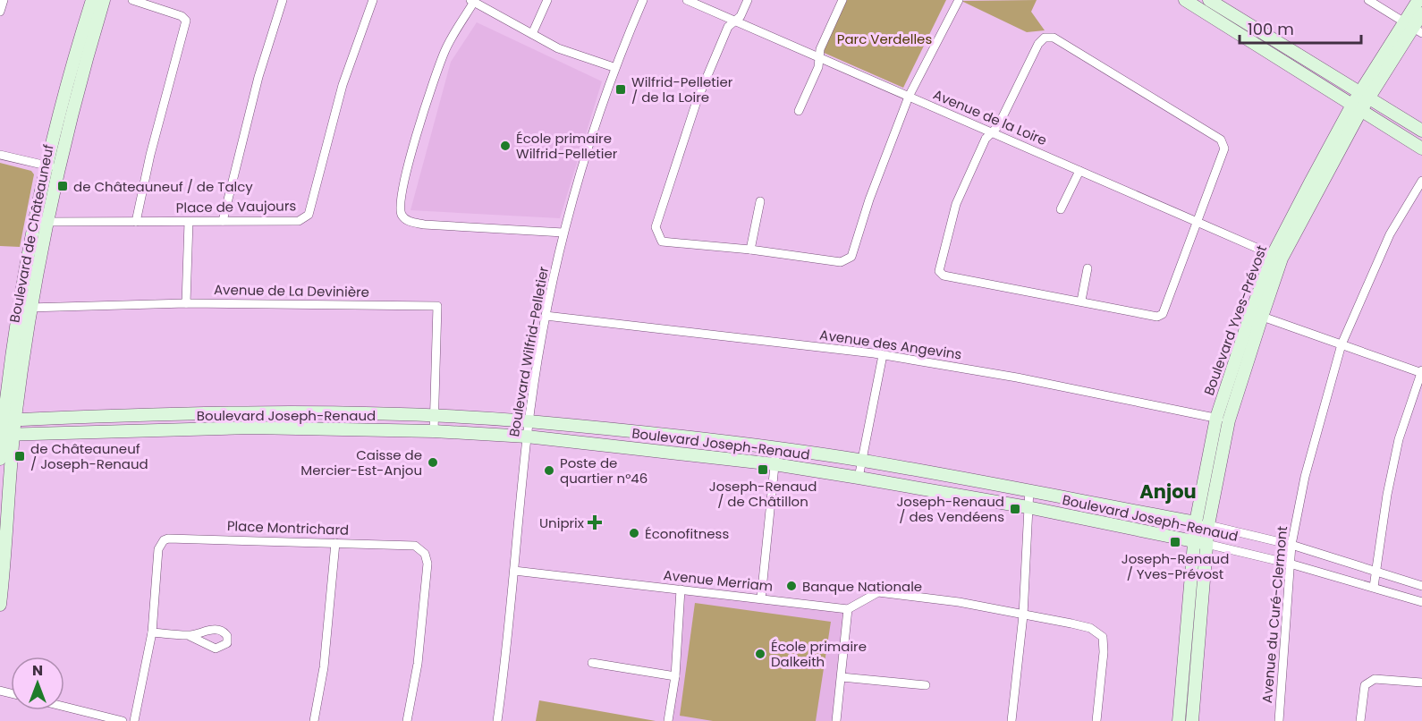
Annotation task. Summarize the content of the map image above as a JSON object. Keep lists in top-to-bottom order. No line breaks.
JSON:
{"streets":{"street":["Avenue de la Loire","Place de Vaujours","Boulevard de Châteauneuf","Avenue de La Devinière","Boulevard Yves-Prévost","Avenue des Angevins","Boulevard Wilfrid-Pelletier","Boulevard Joseph-Renaud","Place Montrichard","Avenue Merriam","Avenue du Curé-Clermont"]},"crossings":[["Avenue de la Loire","Boulevard Yves-Prévost"],["Place de Vaujours","Boulevard de Châteauneuf"],["Boulevard de Châteauneuf","Avenue de La Devinière"],["Boulevard de Châteauneuf","Boulevard Joseph-Renaud"],["Avenue de La Devinière","Boulevard Joseph-Renaud"],["Boulevard Yves-Prévost","Avenue des Angevins"],["Boulevard Yves-Prévost","Boulevard Joseph-Renaud"],["Avenue des Angevins","Boulevard Wilfrid-Pelletier"],["Boulevard Wilfrid-Pelletier","Boulevard Joseph-Renaud"],["Boulevard Wilfrid-Pelletier","Avenue Merriam"],["Boulevard Joseph-Renaud","Avenue du Curé-Clermont"]],"districts":["Anjou"],"parks":["Parc Verdelles"],"places":{"transit":["Wilfrid-Pelletier / de la Loire","de Châteauneuf / de Talcy","de Châteauneuf / Joseph-Renaud","Joseph-Renaud / de Châtillon","Joseph-Renaud / des Vendéens","Joseph-Renaud / Yves-Prévost"],"other":["École primaire Wilfrid-Pelletier","Caisse de Mercier-Est-Anjou","Poste de quartier n°46","Éconofitness","Banque Nationale","École primaire Dalkeith"],"health":["Uniprix"]},"scale_bar":"100 m","north":"top"}
